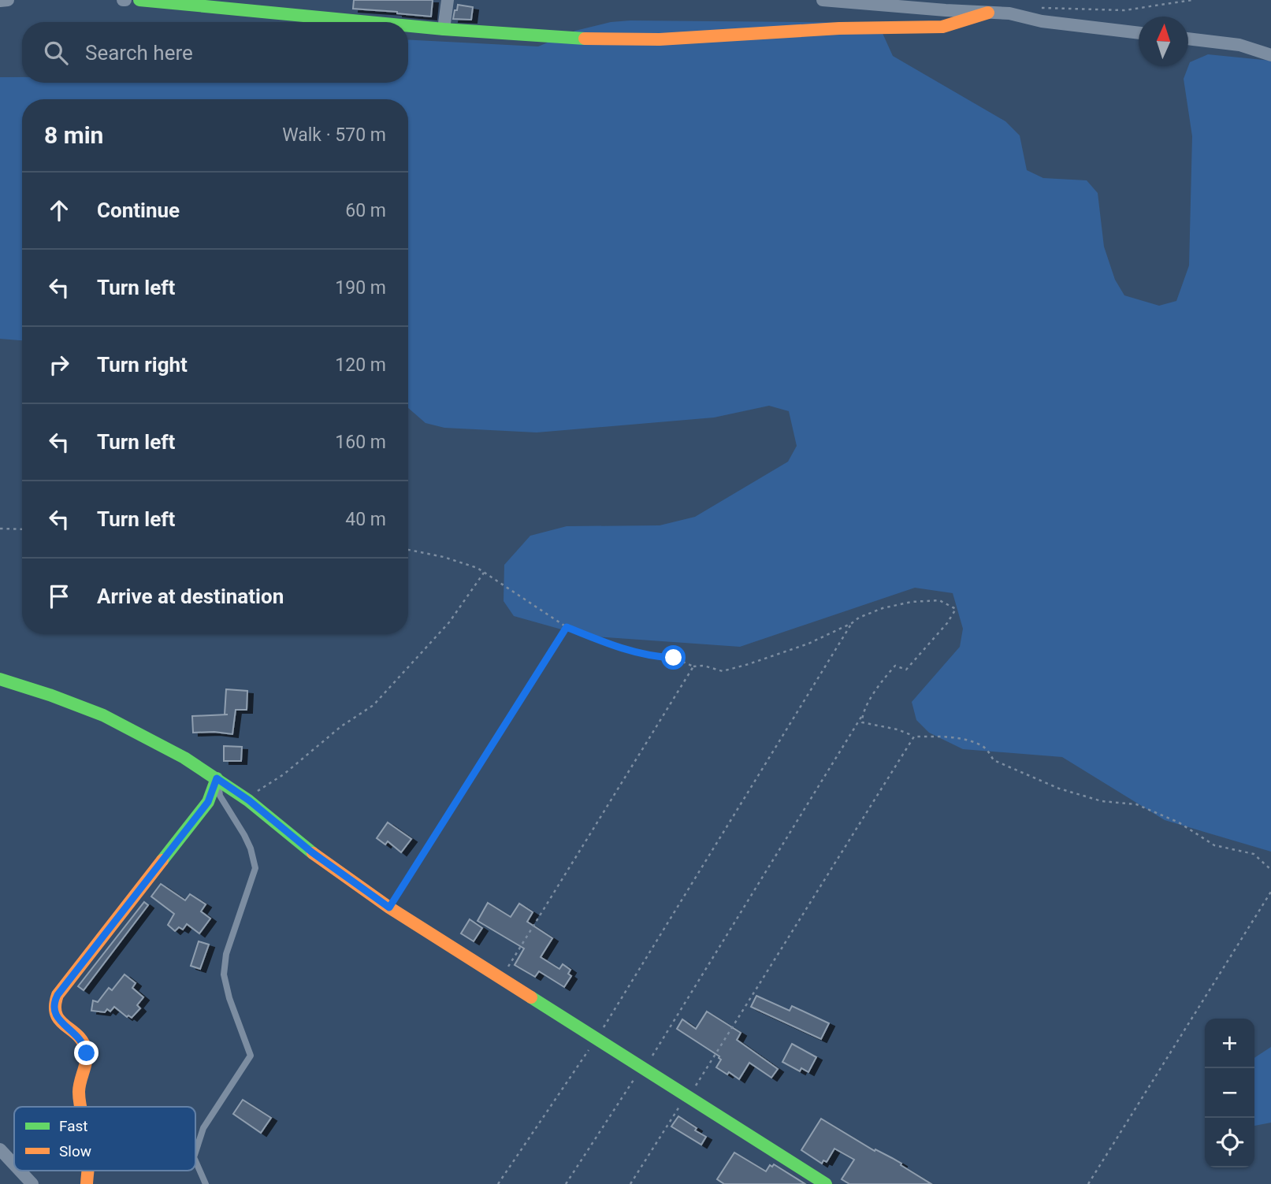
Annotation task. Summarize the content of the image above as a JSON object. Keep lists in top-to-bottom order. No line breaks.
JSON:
{"legend":["Fast","Slow"],"north":"top","page":{"search":"Search here","heading":["8 min","Walk · 570 m"],"list":[["Continue","60 m"],["Turn left","190 m"],["Turn right","120 m"],["Turn left","160 m"],["Turn left","40 m"],"Arrive at destination"],"map_buttons":["+","−"]}}
